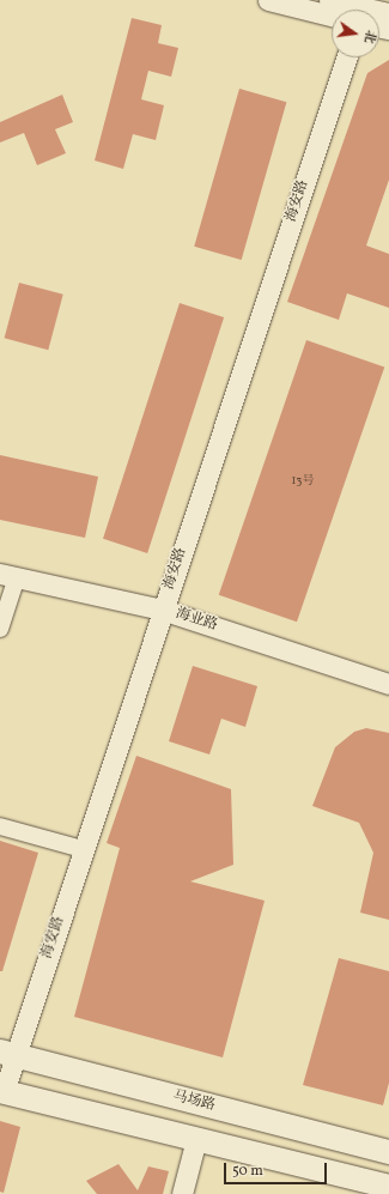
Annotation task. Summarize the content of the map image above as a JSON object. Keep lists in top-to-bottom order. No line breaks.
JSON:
{"streets":{"main road":["马场路"],"street":["海安路","海业路"]},"crossings":[["海安路","海业路"],["海安路","马场路"]],"house_numbers":["13号"],"scale_bar":"50 m","north":"right"}
